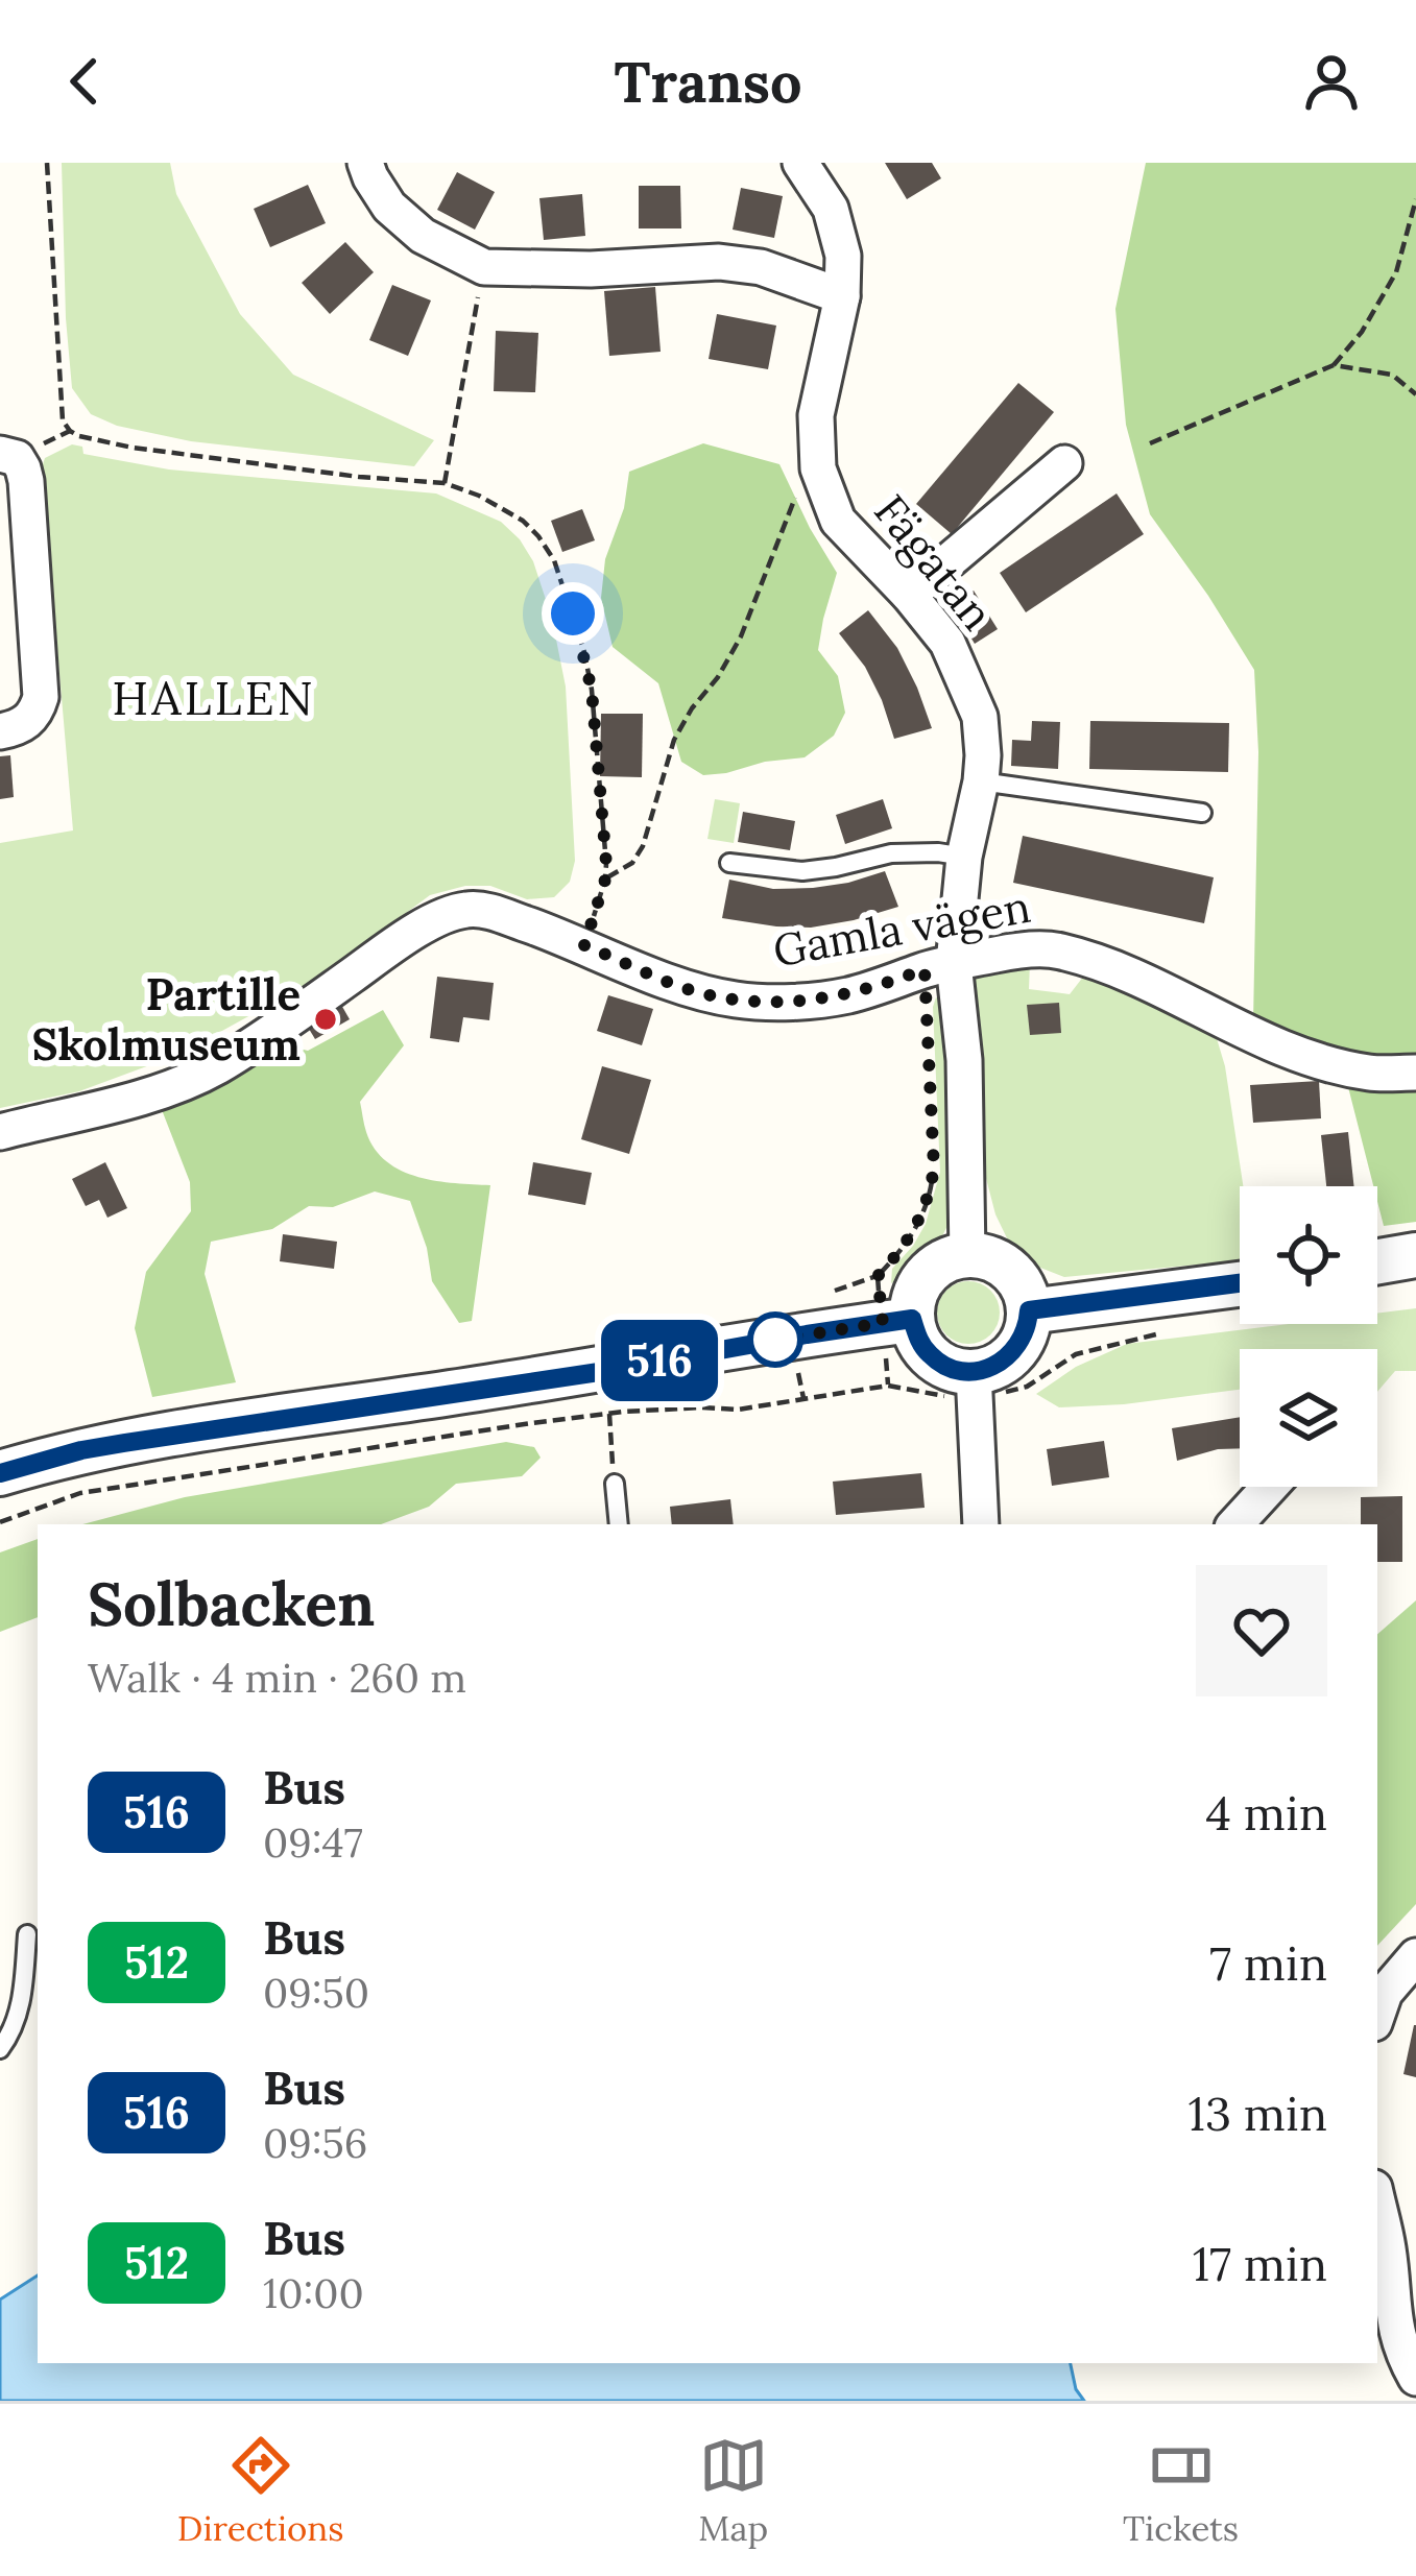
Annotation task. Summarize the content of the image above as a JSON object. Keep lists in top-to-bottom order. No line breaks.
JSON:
{"streets":{"street":["Fägatan","Gamla vägen"]},"crossings":[["Fägatan","Gamla vägen"]],"districts":["HALLEN"],"places":["Partille Skolmuseum"],"lines":["bus line 516"],"page":{"header":"Transo","on_map":"516","heading":["Solbacken","Walk · 4 min · 260 m"],"list":[{"mark":"516","name":"Bus","note":"09:47","value":"4 min"},{"mark":"512","name":"Bus","note":"09:50","value":"7 min"},{"mark":"516","name":"Bus","note":"09:56","value":"13 min"},{"mark":"512","name":"Bus","note":"10:00","value":"17 min"}],"tabs":["Directions","Map","Tickets"]}}
